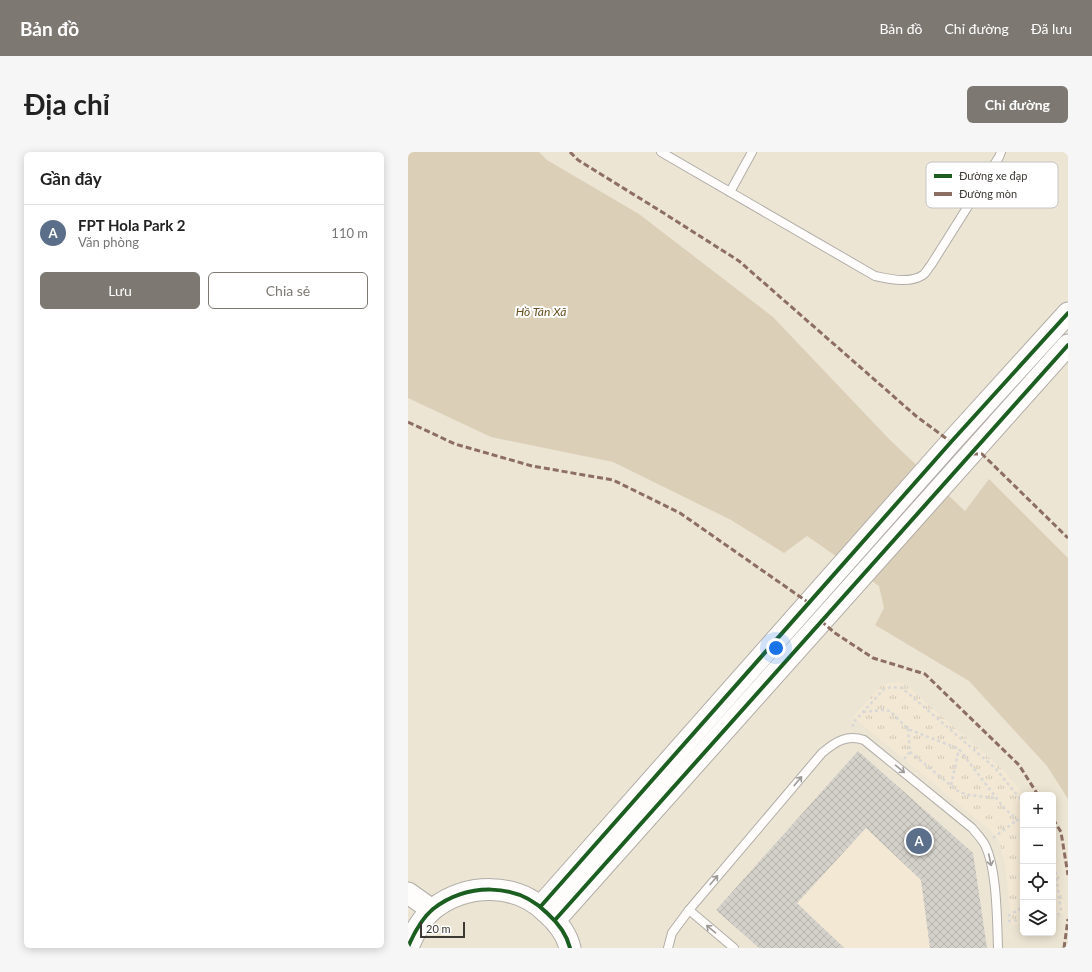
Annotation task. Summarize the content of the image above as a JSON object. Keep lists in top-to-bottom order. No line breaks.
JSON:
{"water":["Hồ Tân Xã"],"legend":["Đường xe đạp","Đường mòn"],"scale_bar":"20 m","page":{"header":"Bản đồ","nav":["Bản đồ","Chỉ đường","Đã lưu"],"buttons":["Chỉ đường",["Lưu","Chia sẻ"]],"title":"Địa chỉ","heading":"Gần đây","list":[{"mark":"A","name":"FPT Hola Park 2","note":"Văn phòng","value":"110 m"}],"map_buttons":["+","−"],"pins":"A","scale":"20 m"}}
